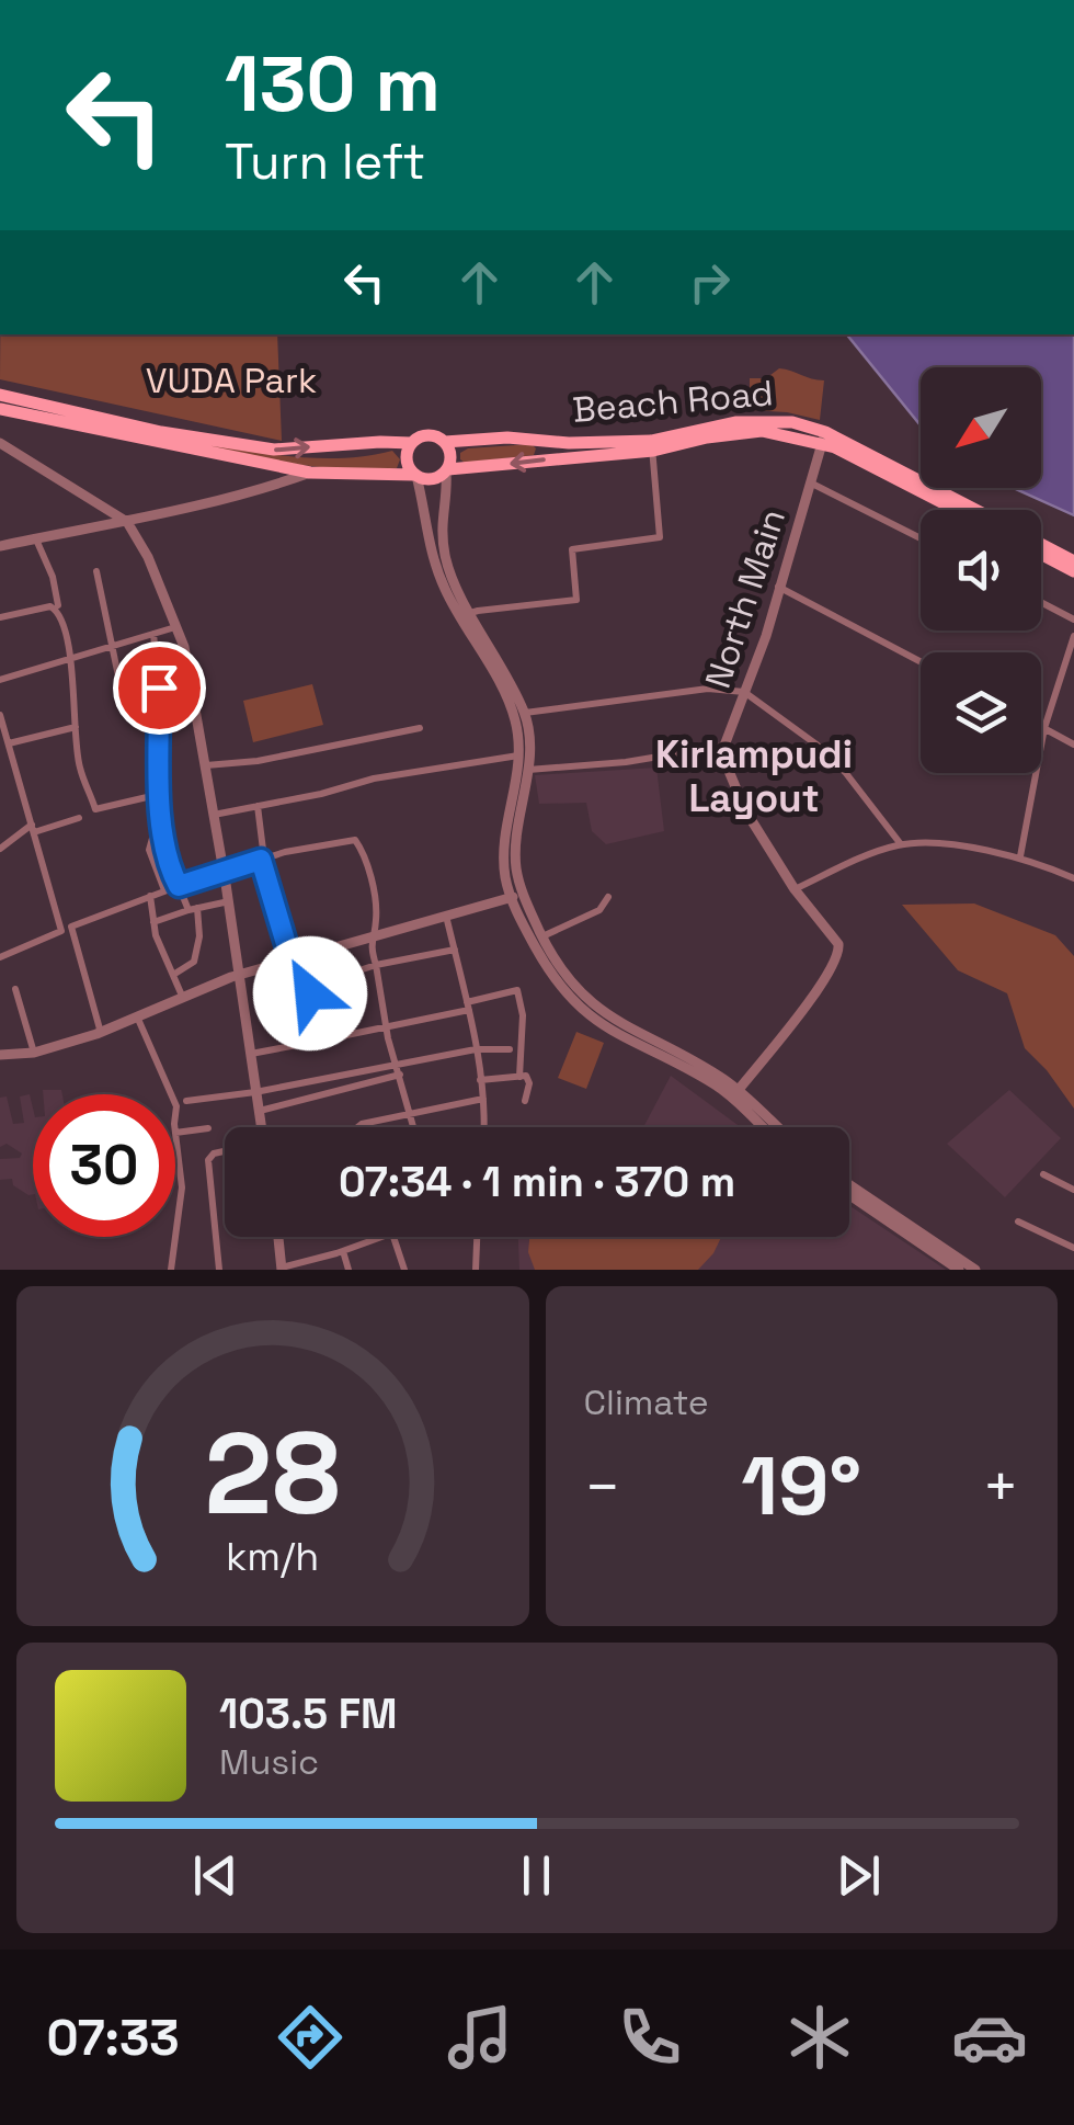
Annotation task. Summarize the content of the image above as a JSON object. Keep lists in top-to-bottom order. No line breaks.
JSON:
{"streets":{"main road":["Beach Road"],"street":["North Main"]},"crossings":[["Beach Road","North Main"]],"districts":["Kirlampudi Layout"],"parks":["VUDA Park"],"north":"bottom left","page":{"turn":["130 m","Turn left"],"limit":"30","trip":"07:34 · 1 min · 370 m","tile":"Climate","heat":["−","19°","+"],"song":["103.5 FM","Music"],"tabs":"07:33","gauge":["28","km/h"]}}
